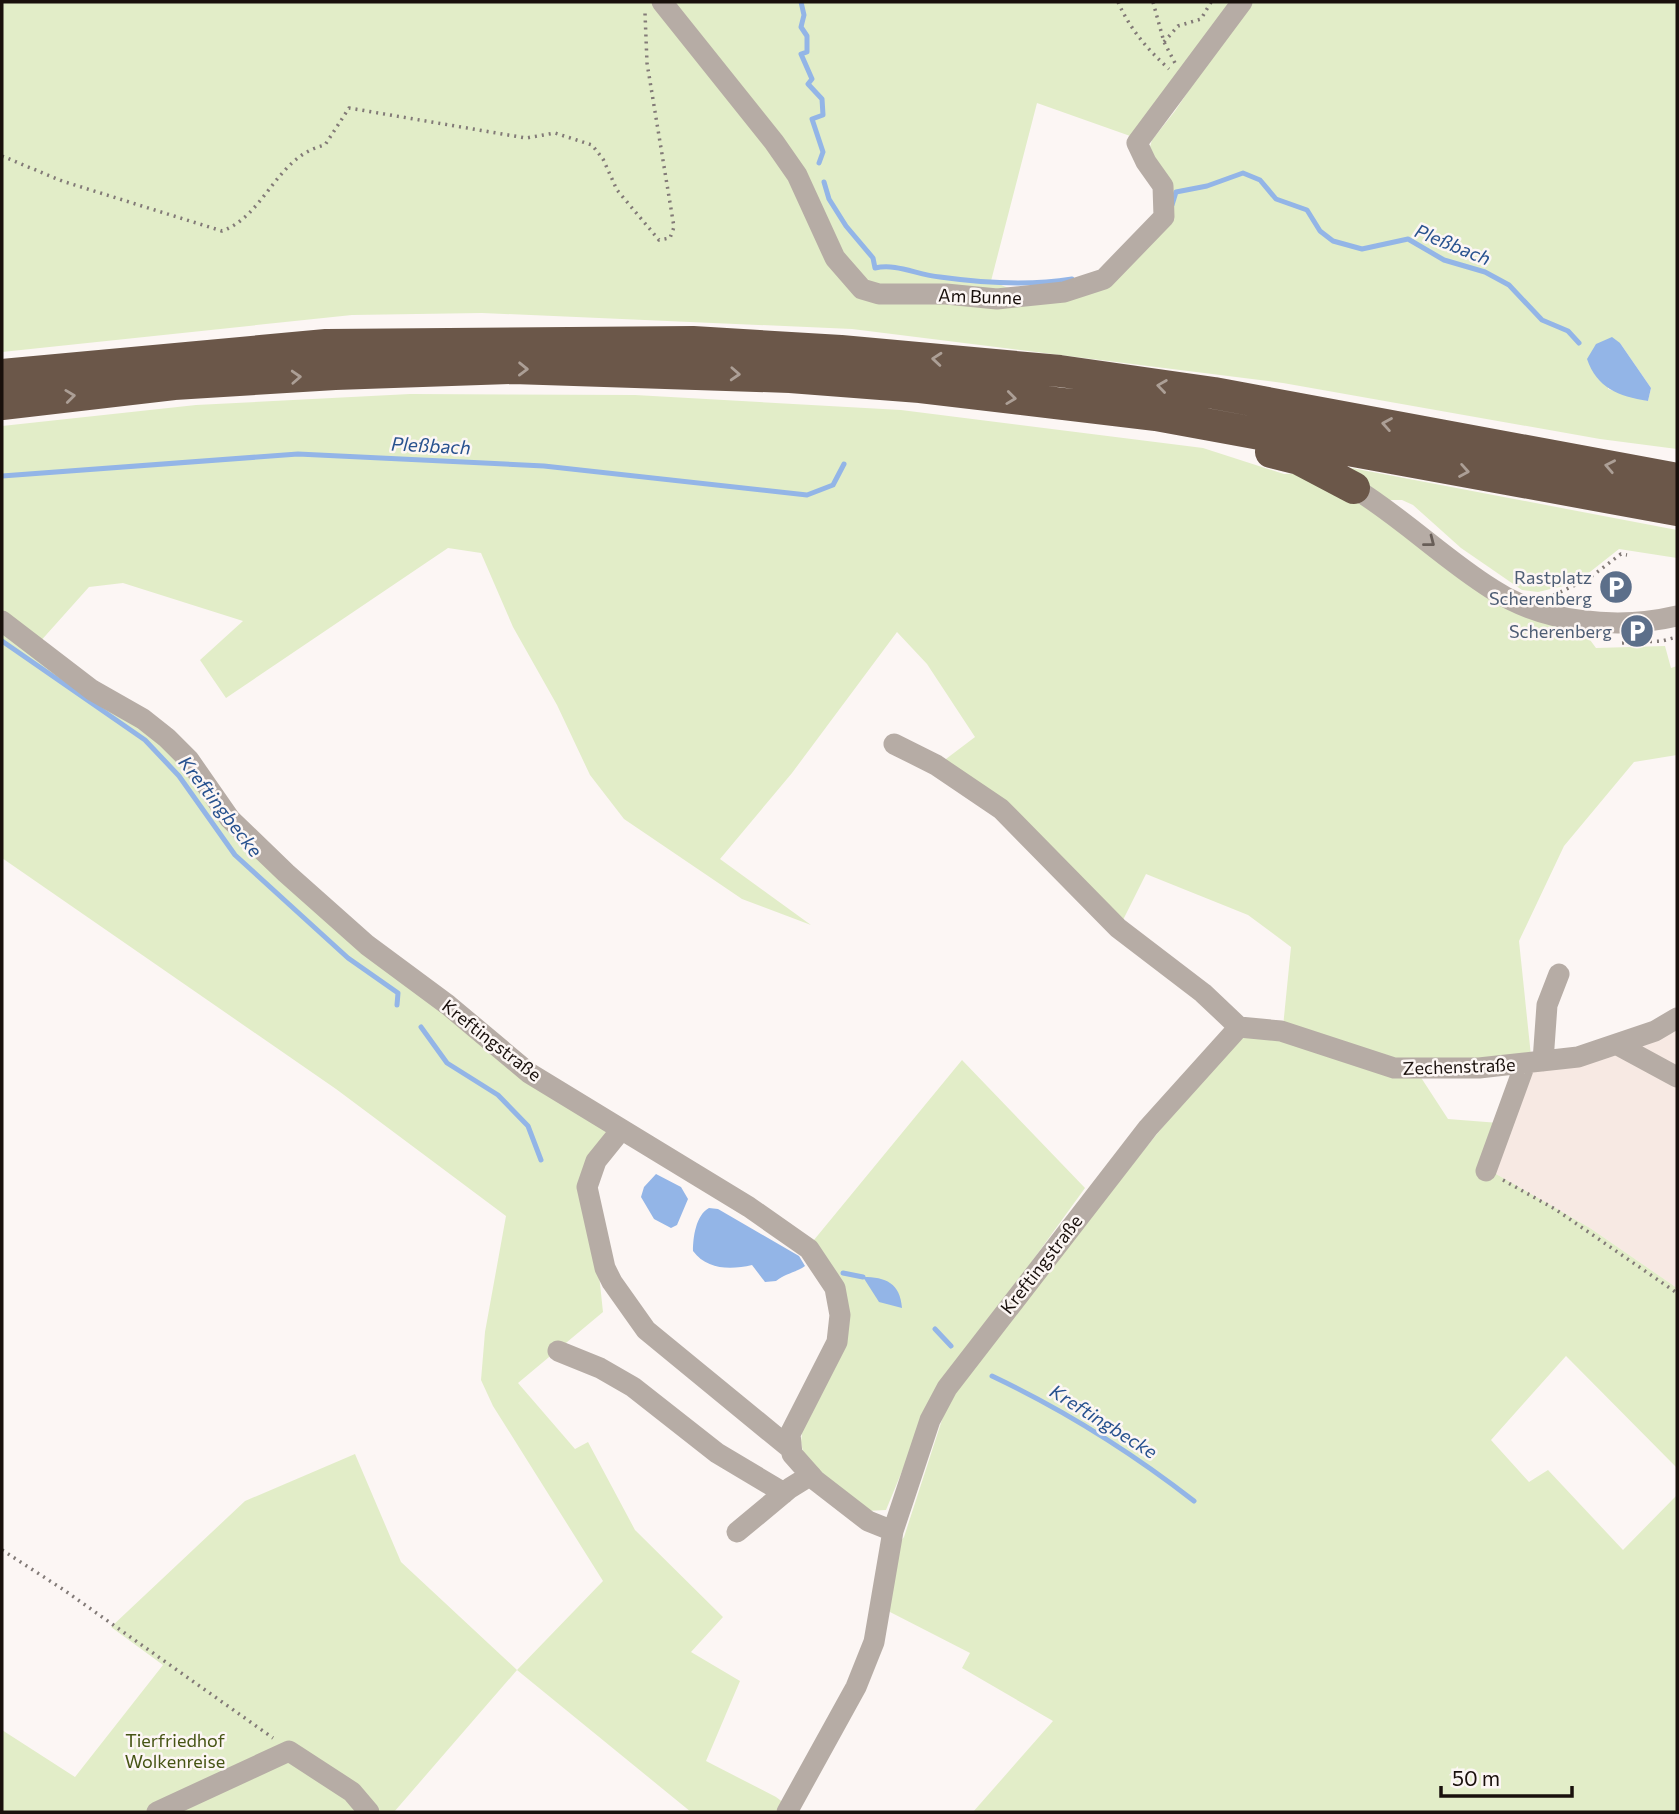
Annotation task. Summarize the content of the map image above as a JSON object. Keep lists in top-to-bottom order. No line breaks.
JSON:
{"streets":{"street":["Am Bunne","Kreftingstraße","Zechenstraße"]},"crossings":[["Kreftingstraße","Zechenstraße"]],"water":["Pleßbach","Kreftingbecke"],"parks":["Tierfriedhof Wolkenreise"],"places":{"parking":["Rastplatz Scherenberg","Scherenberg"]},"scale_bar":"50 m"}
